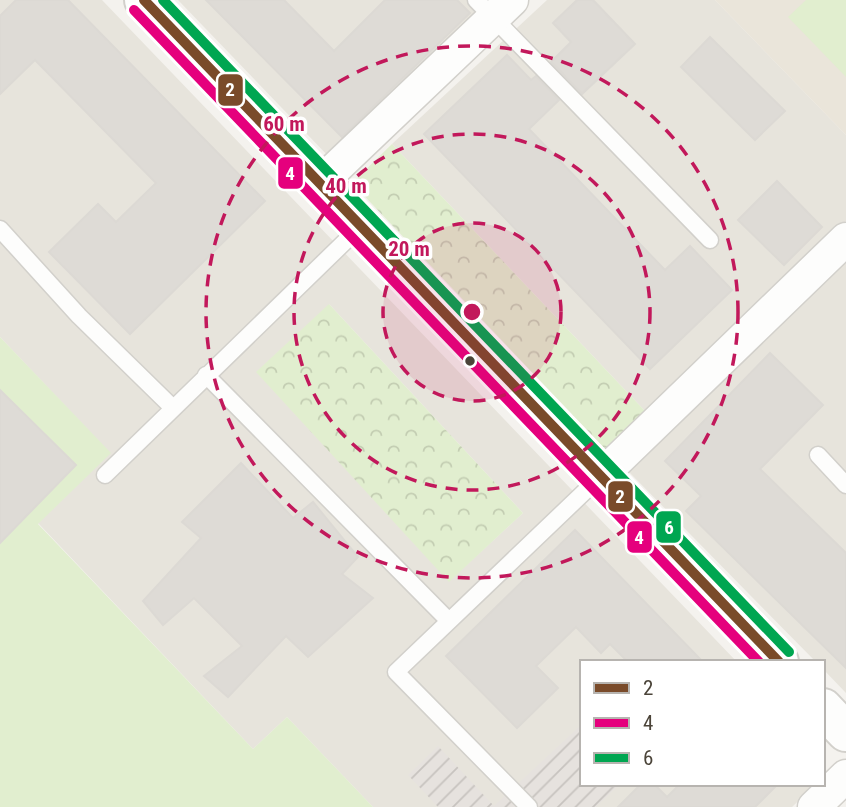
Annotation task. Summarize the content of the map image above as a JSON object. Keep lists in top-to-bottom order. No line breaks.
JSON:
{"lines":["transit line 2","transit line 6","transit line 4"],"legend":["2","4","6"],"rings":["60 m","40 m","20 m"]}
